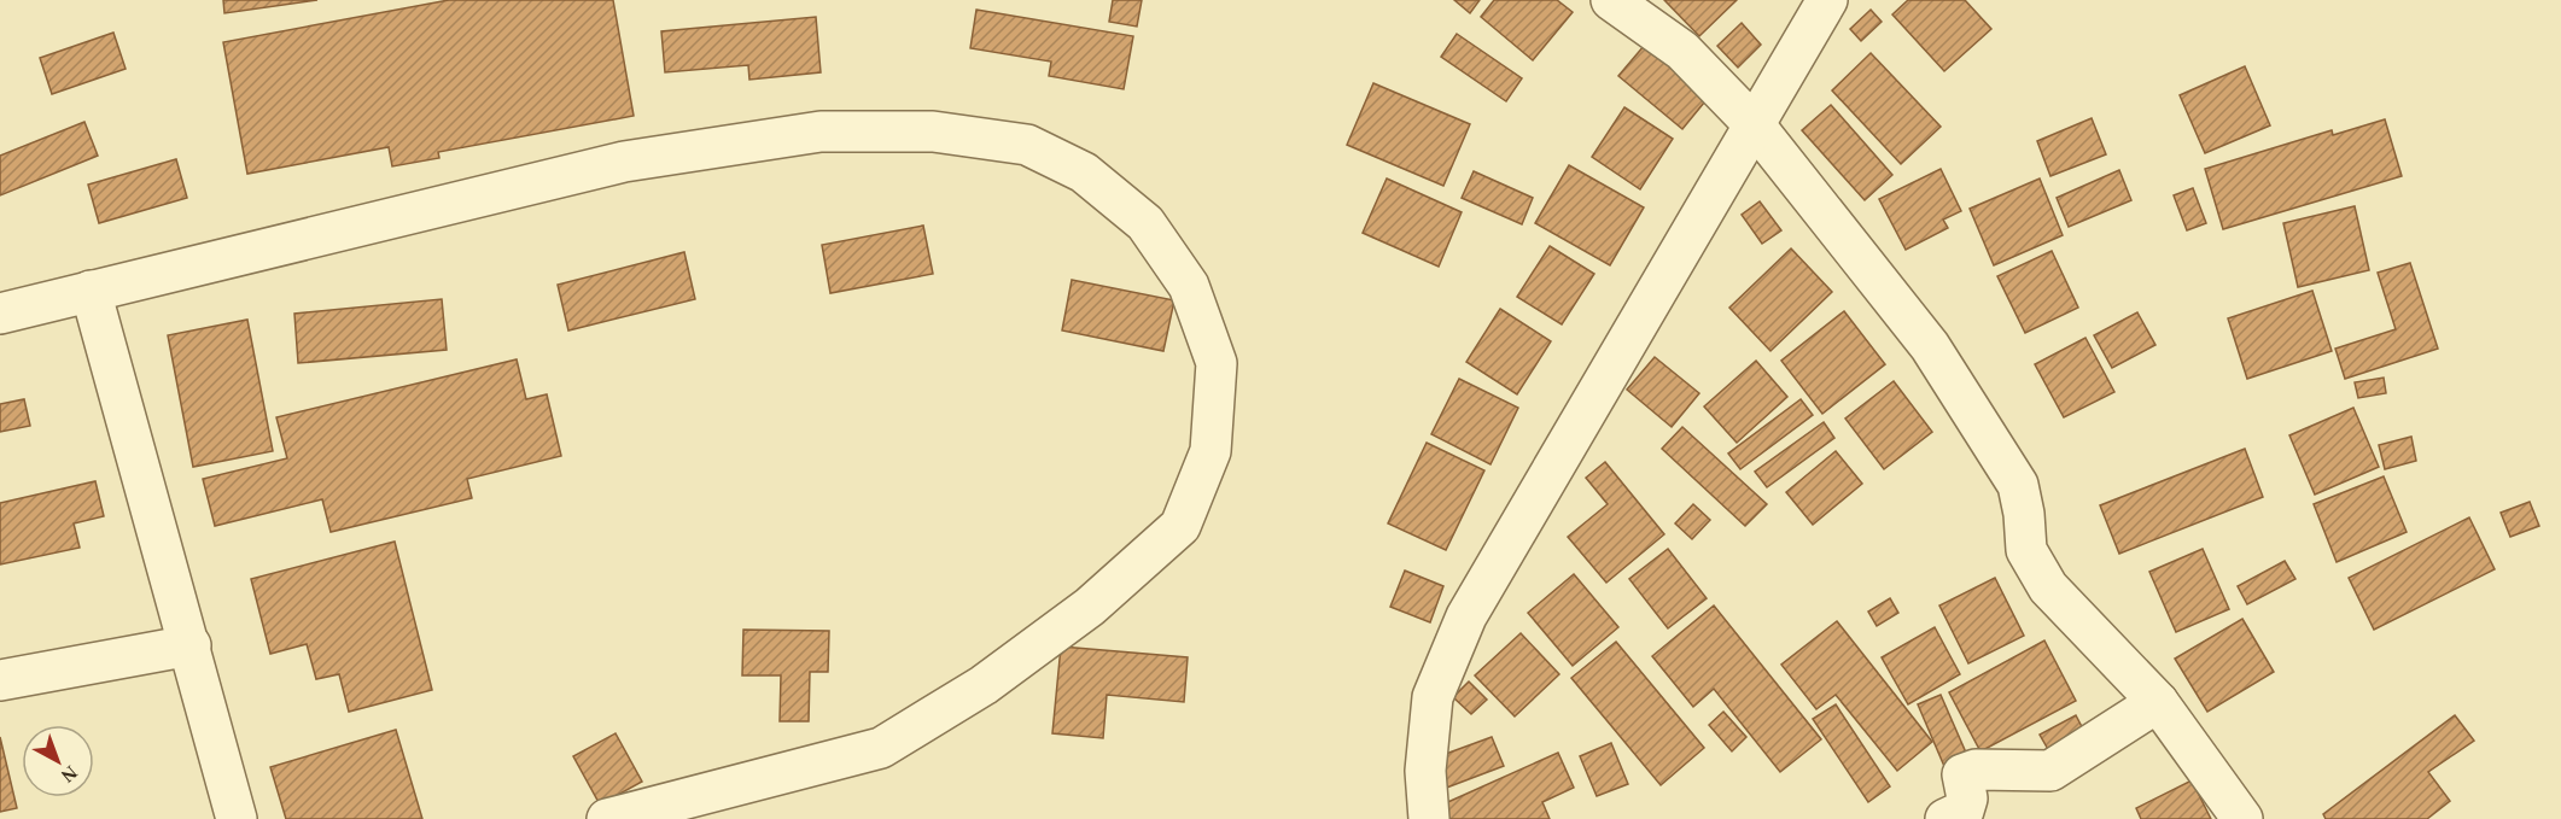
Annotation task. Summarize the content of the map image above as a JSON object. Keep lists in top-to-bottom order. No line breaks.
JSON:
{"north":"bottom right"}
